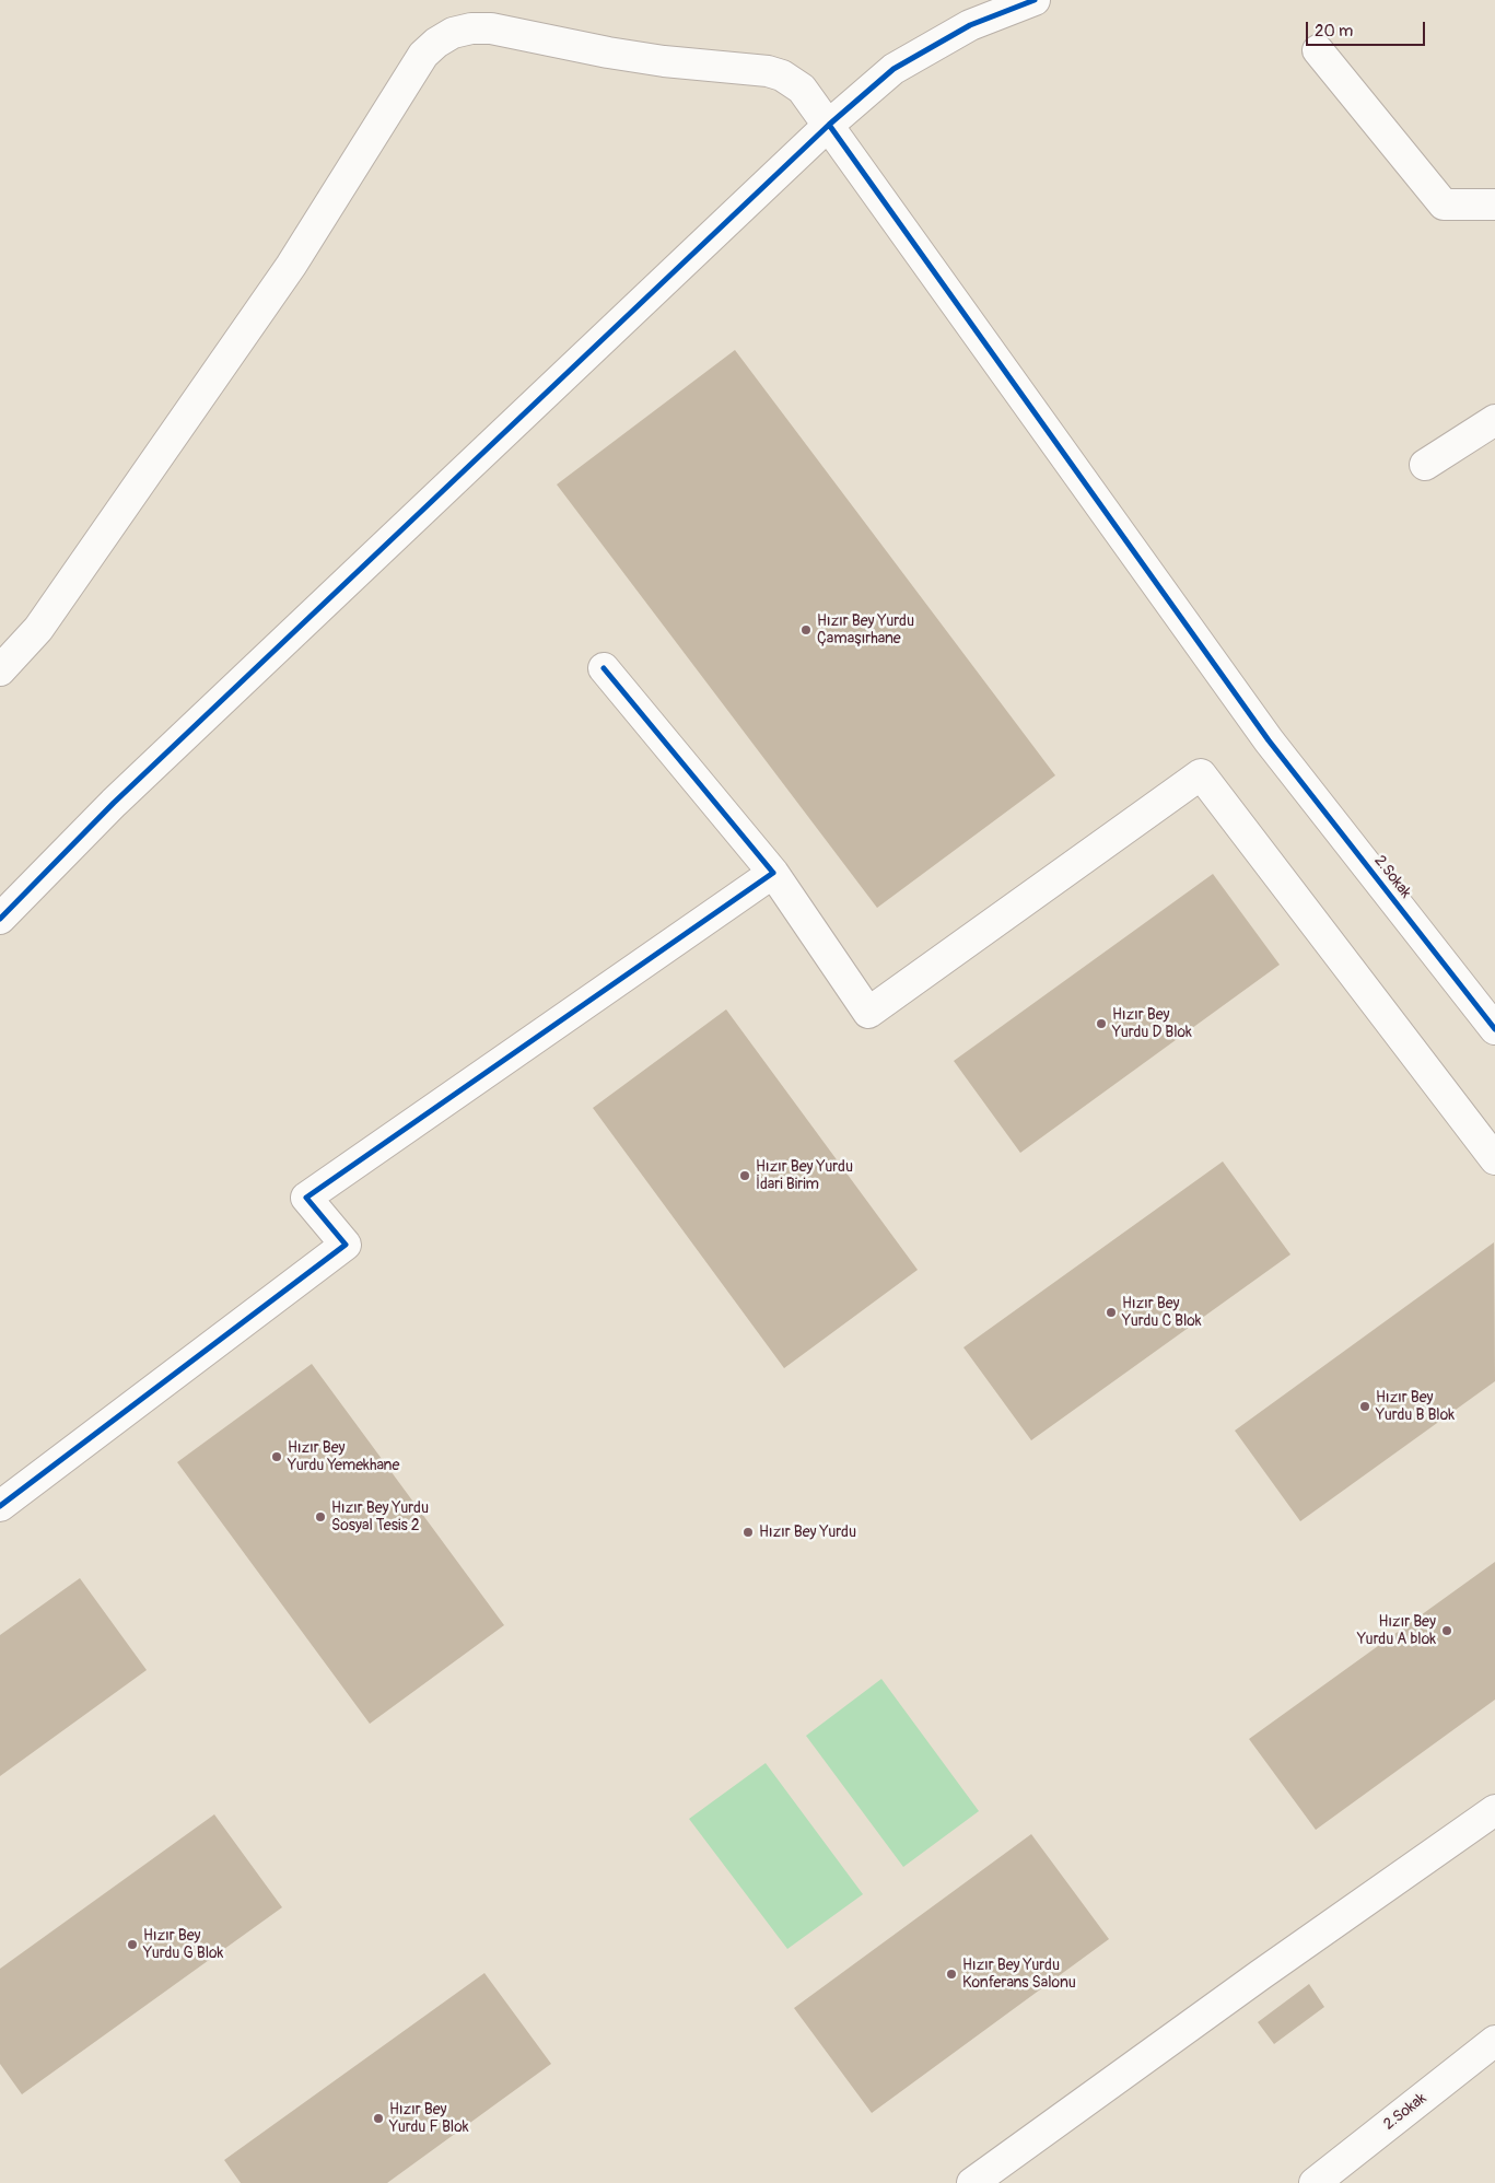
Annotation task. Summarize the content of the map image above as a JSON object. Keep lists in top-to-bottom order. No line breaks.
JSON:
{"streets":{"street":["2.Sokak"]},"places":["Hızır Bey Yurdu Çamaşırhane","Hızır Bey Yurdu D Blok","Hızır Bey Yurdu İdari Birim","Hızır Bey Yurdu C Blok","Hızır Bey Yurdu B Blok","Hızır Bey Yurdu Yemekhane","Hızır Bey Yurdu Sosyal Tesis 2","Hızır Bey Yurdu","Hızır Bey Yurdu A blok","Hızır Bey Yurdu G Blok","Hızır Bey Yurdu Konferans Salonu","Hızır Bey Yurdu F Blok"],"scale_bar":"20 m"}
